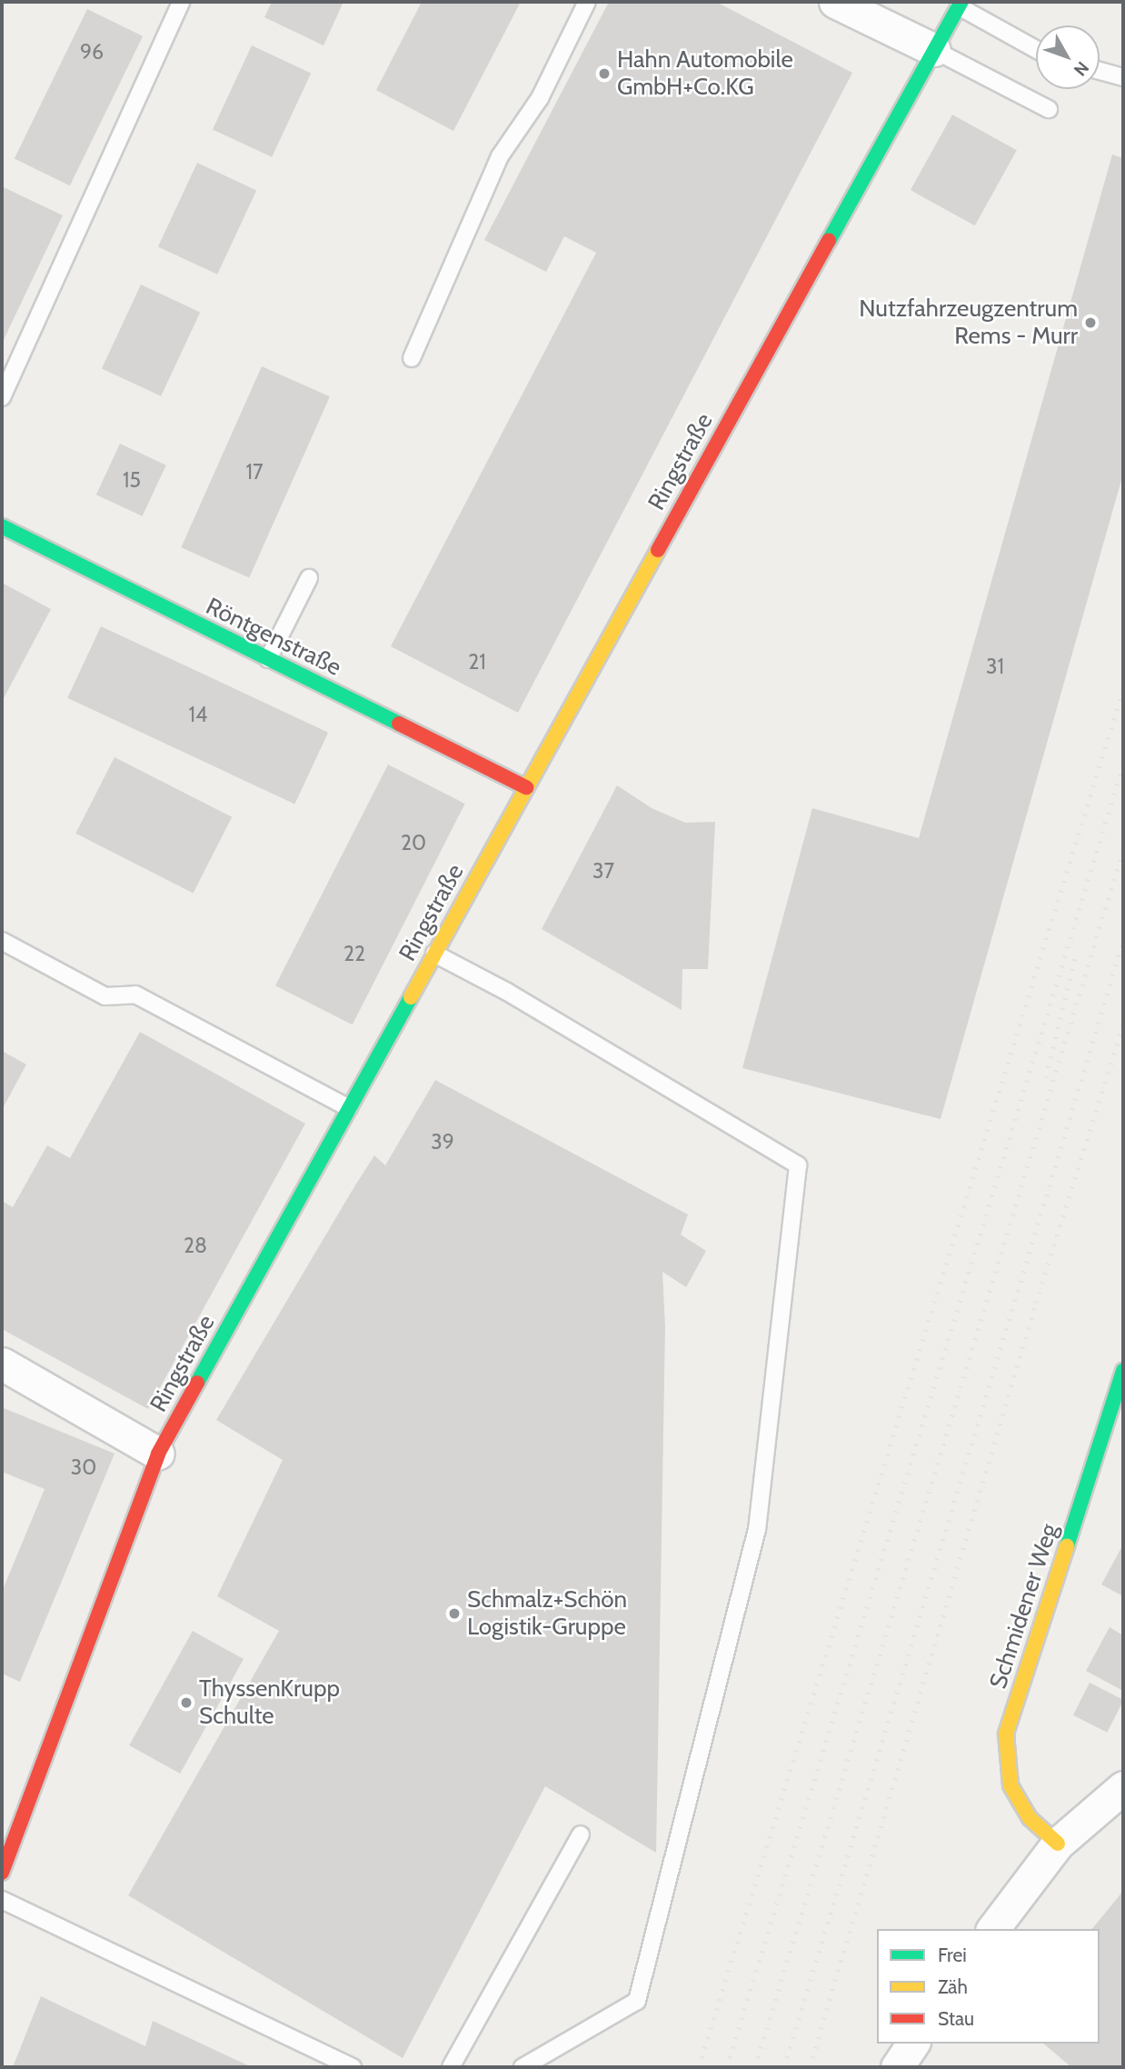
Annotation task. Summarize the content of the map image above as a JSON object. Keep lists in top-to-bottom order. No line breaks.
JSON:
{"streets":{"street":["Ringstraße","Röntgenstraße","Schmidener Weg"]},"crossings":[["Ringstraße","Röntgenstraße"]],"places":["Hahn Automobile GmbH+Co.KG","Nutzfahrzeugzentrum Rems - Murr","Schmalz+Schön Logistik-Gruppe","ThyssenKrupp Schulte"],"house_numbers":["96","17","15","21","31","14","20","37","22","39","28","30"],"legend":["Frei","Zäh","Stau"],"north":"bottom right"}
